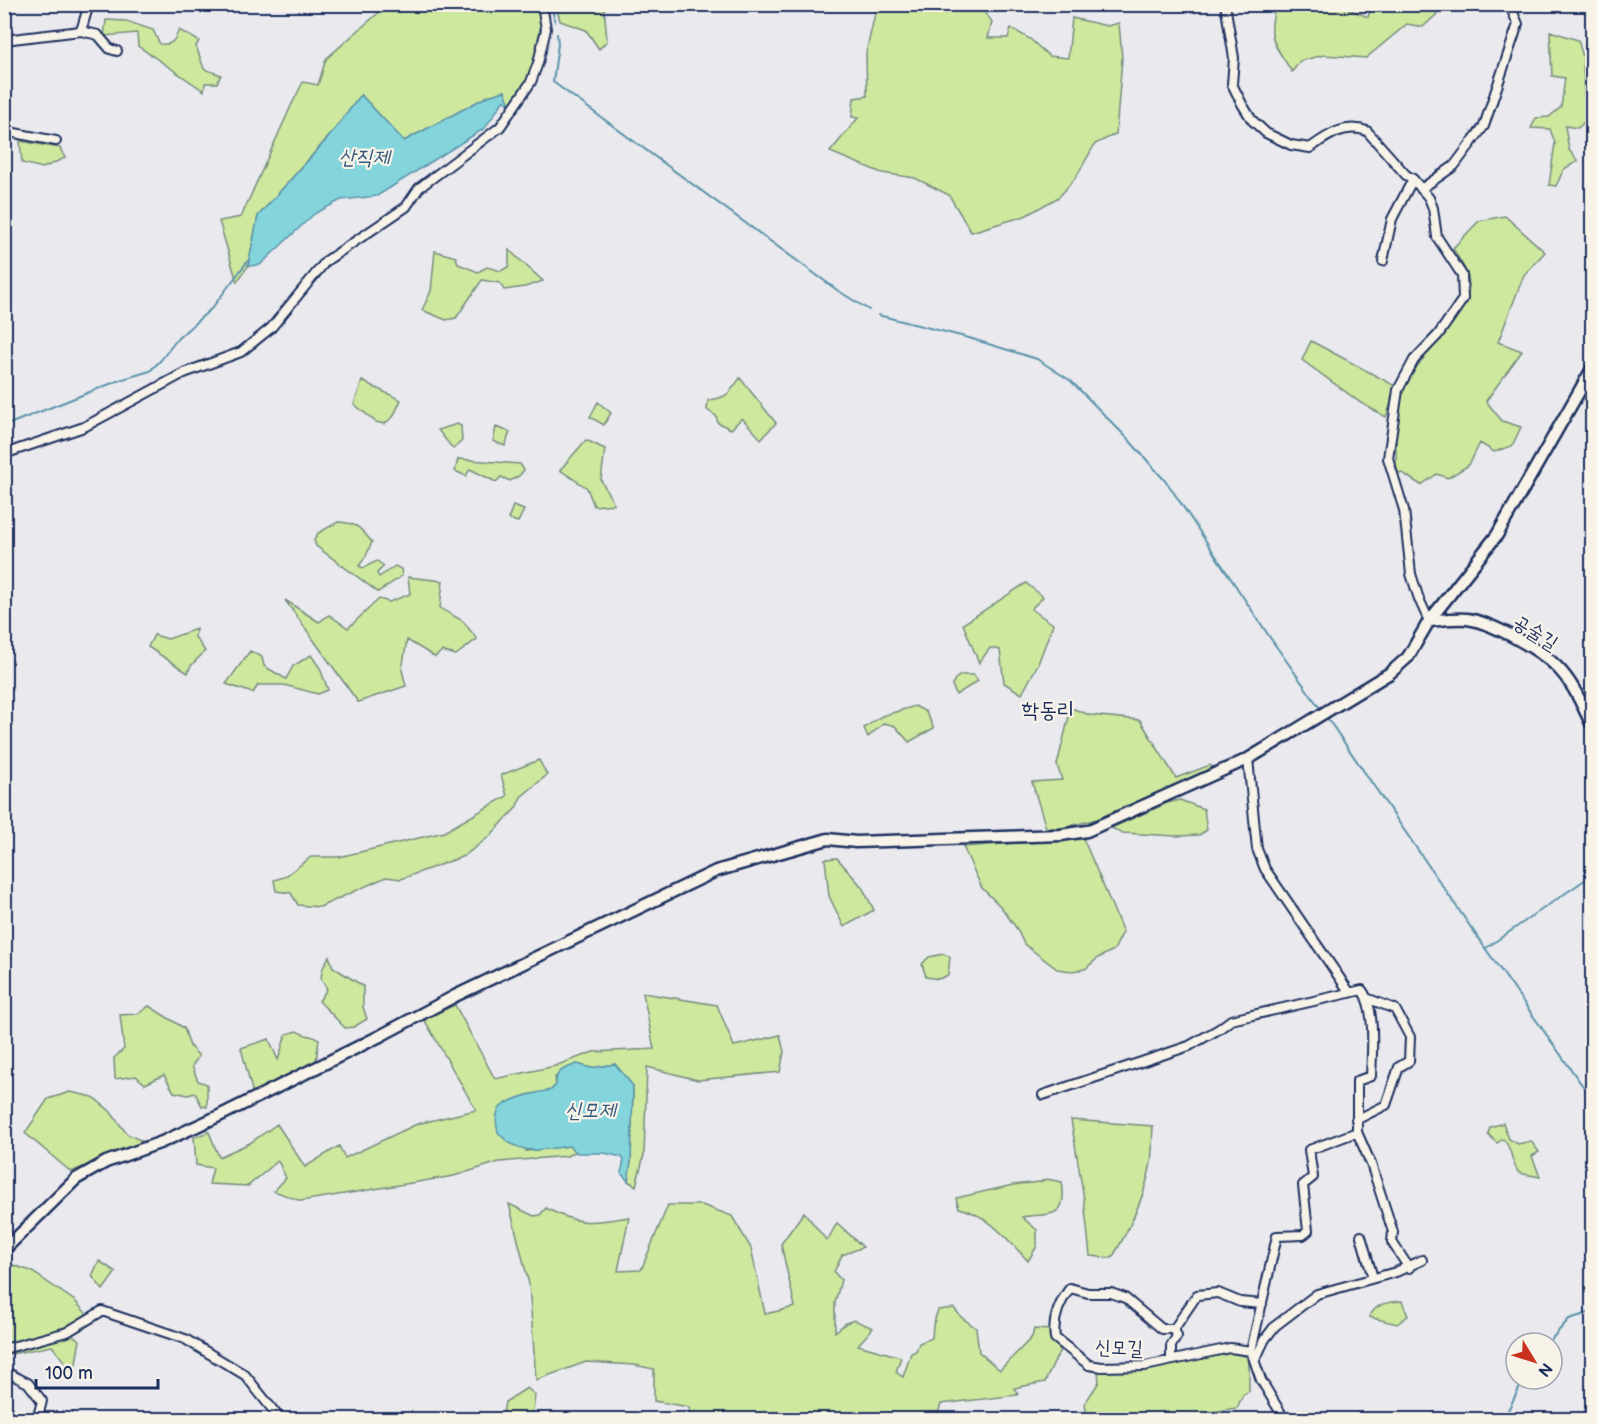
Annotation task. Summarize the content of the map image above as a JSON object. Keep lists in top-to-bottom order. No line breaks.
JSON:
{"streets":{"street":["공술길","신모길"]},"districts":["학동리"],"water":["산직제","신모제"],"scale_bar":"100 m","north":"bottom right"}
